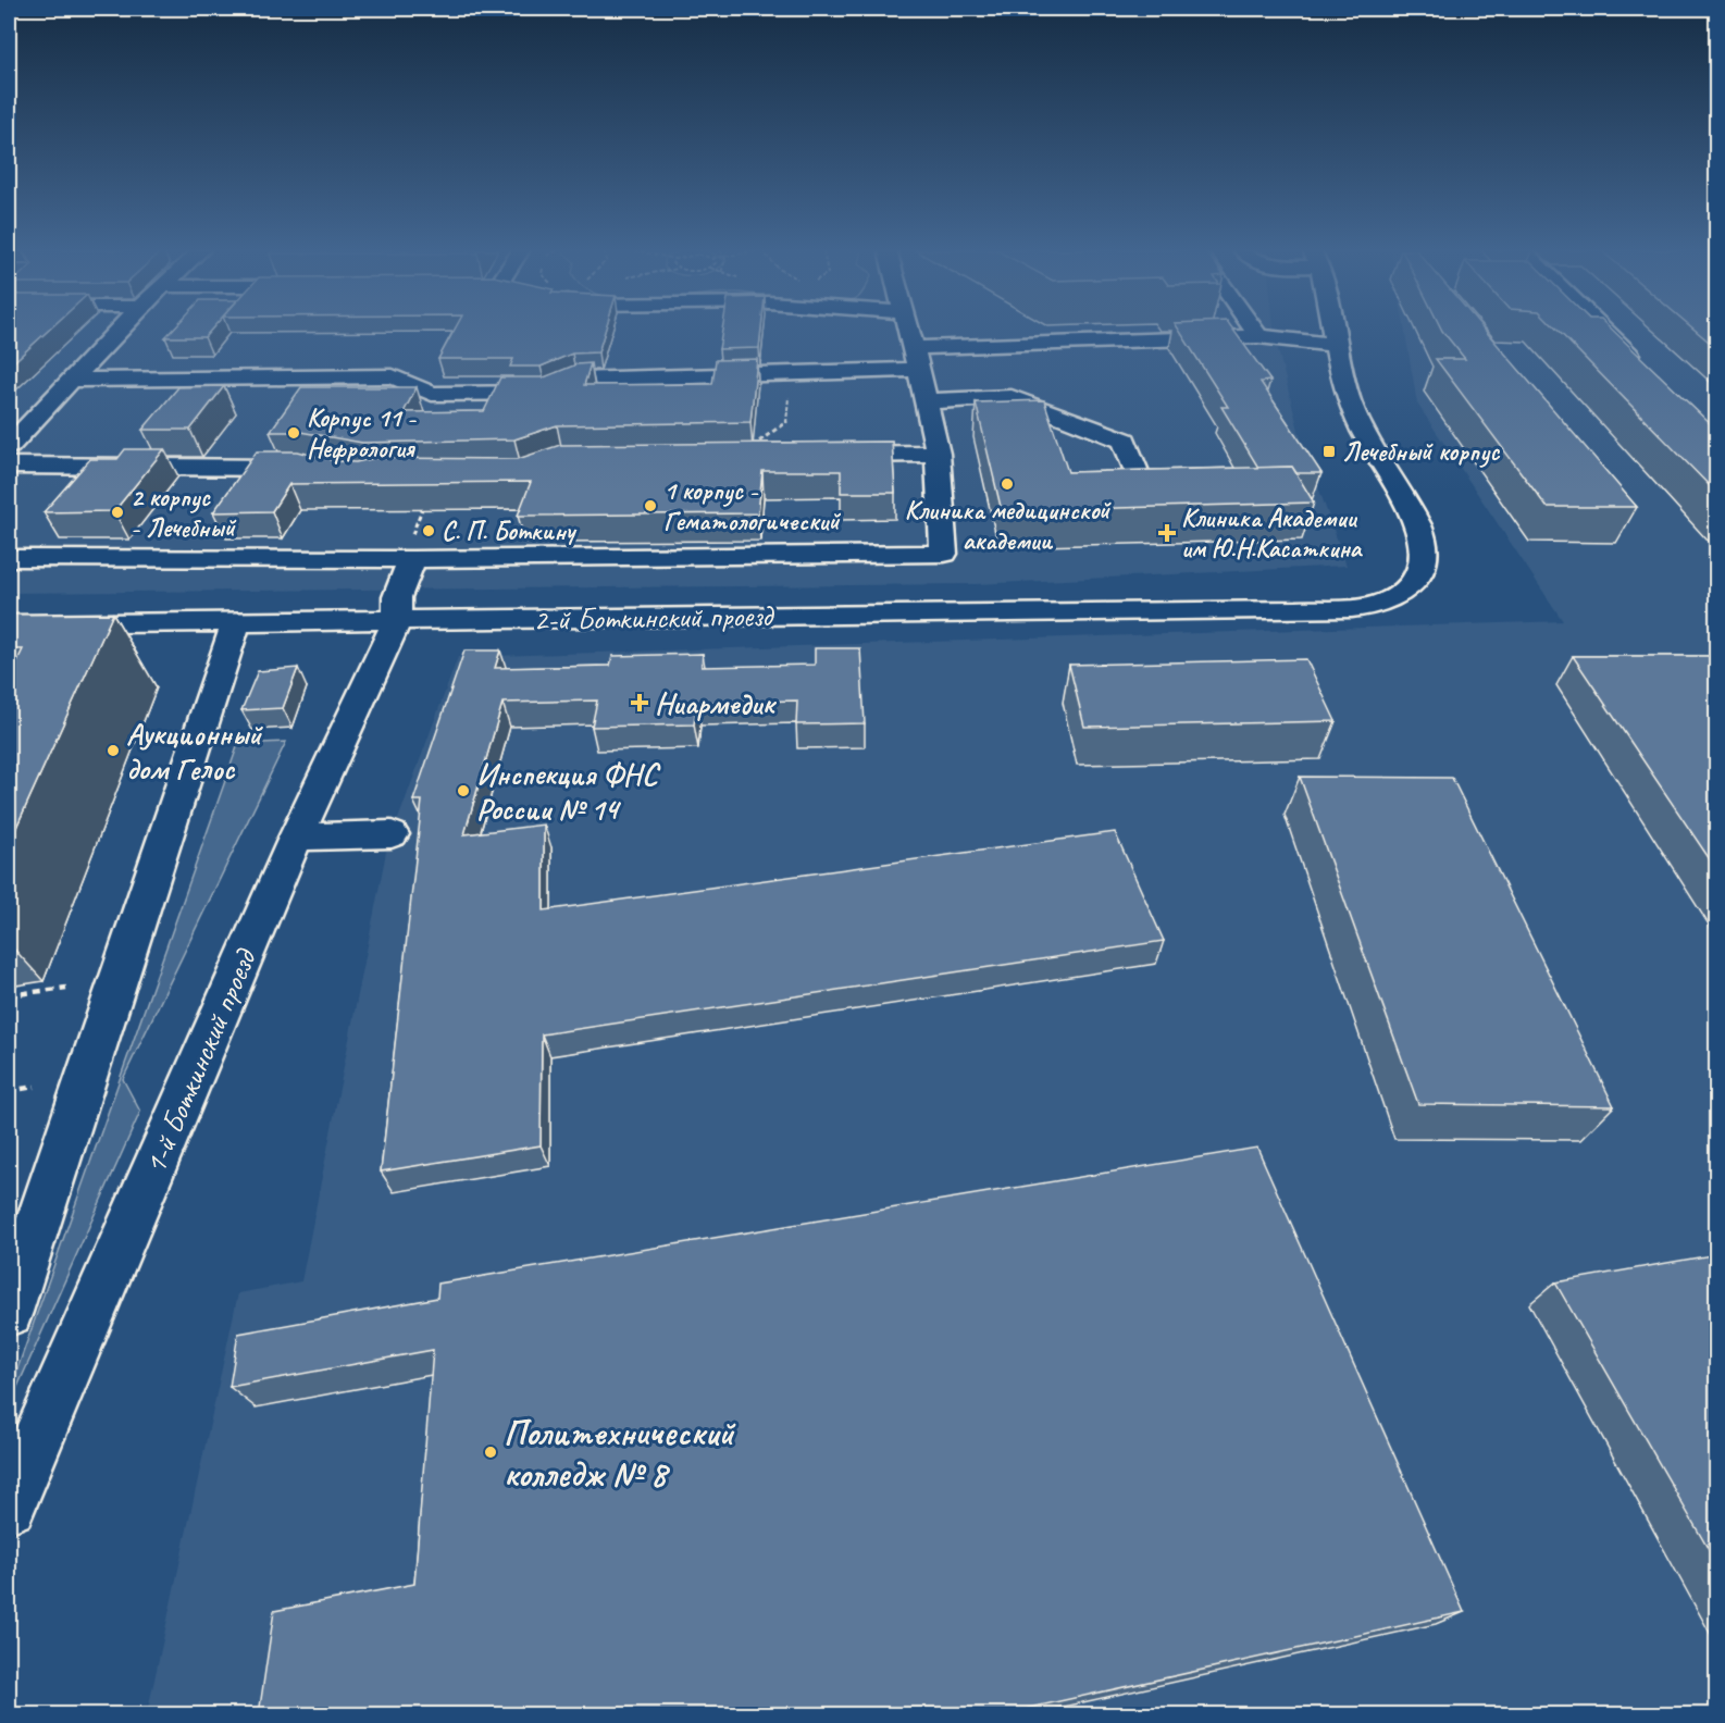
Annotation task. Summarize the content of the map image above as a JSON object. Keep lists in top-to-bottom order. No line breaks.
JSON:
{"streets":{"street":["2-й Боткинский проезд","1-й Боткинский проезд"]},"crossings":[["2-й Боткинский проезд","1-й Боткинский проезд"]],"places":{"other":["Корпус 11 - Нефрология","Клиника медицинской академии","1 корпус - Гематологический","2 корпус - Лечебный","С. П. Боткину","Аукционный дом Гелос","Инспекция ФНС России № 14","Политехнический колледж № 8"],"transit":["Лечебный корпус"],"health":["Клиника Академии им Ю.Н.Касаткина","Ниармедик"]}}
